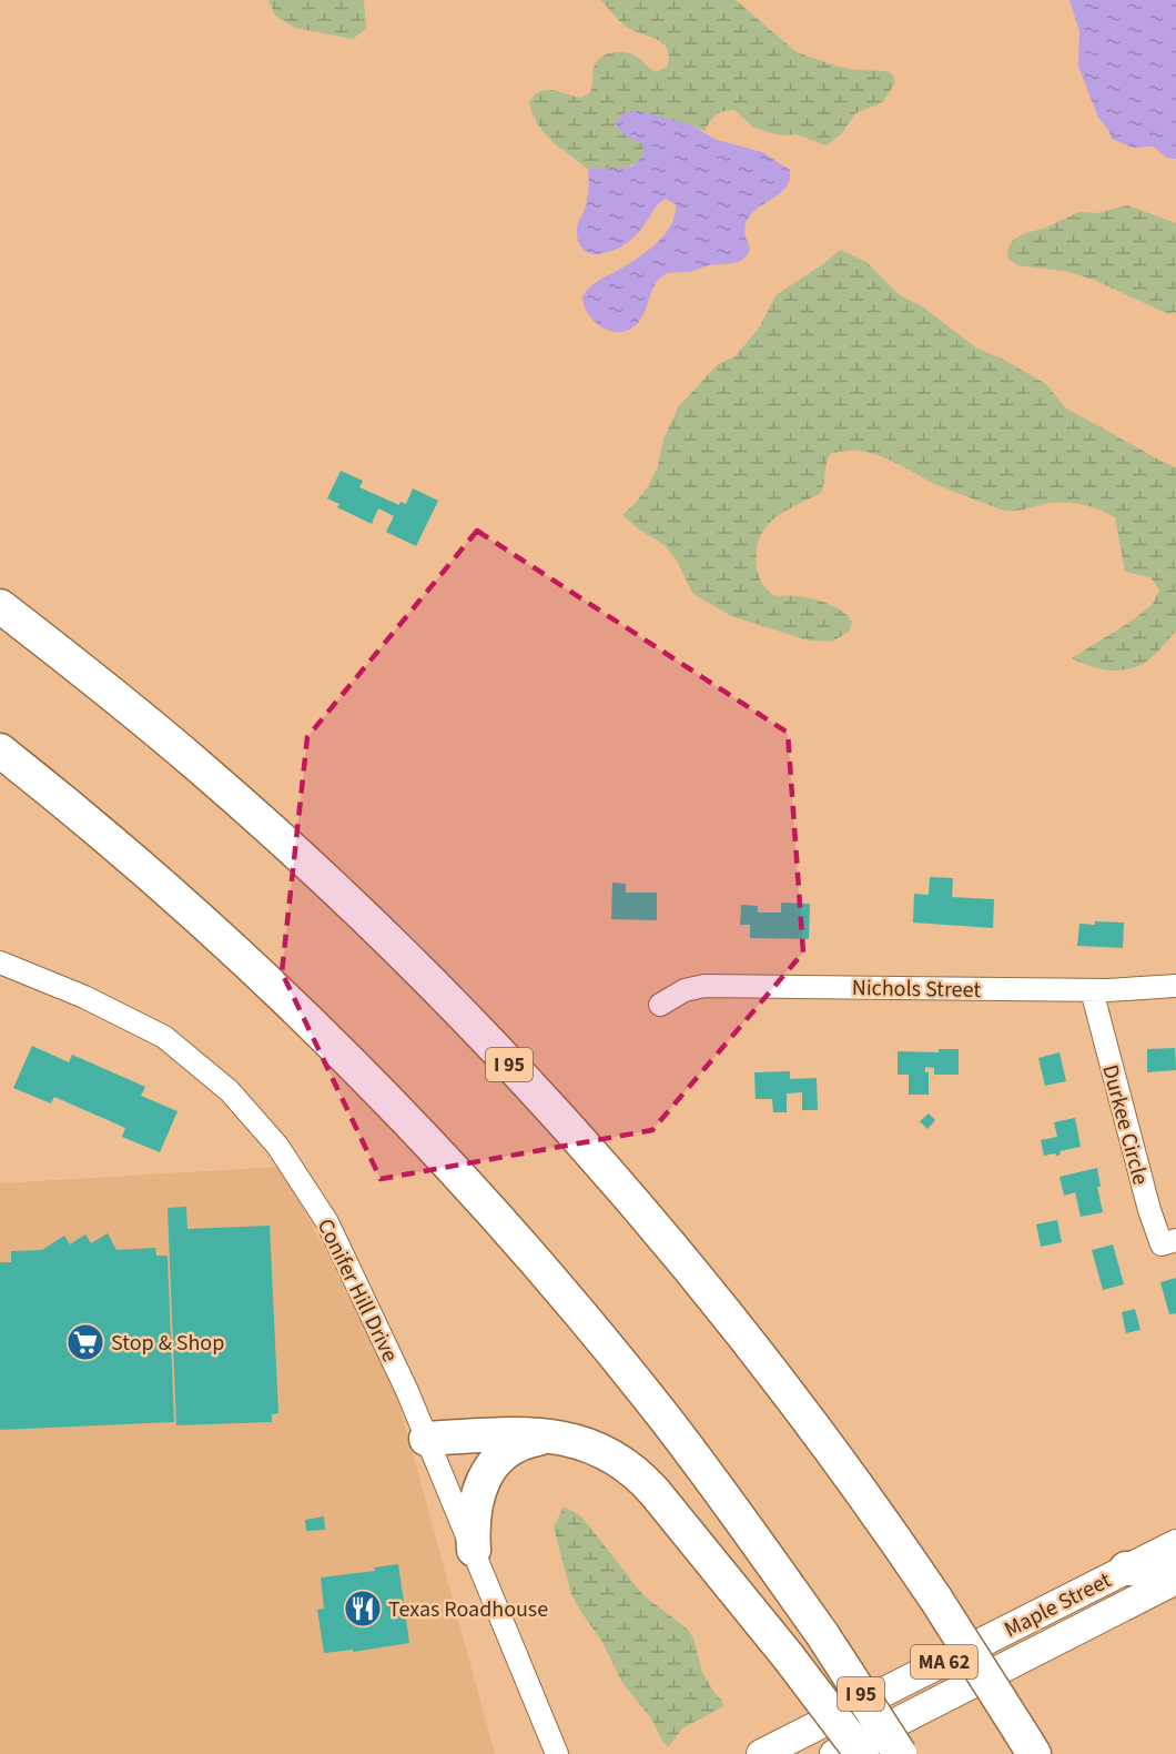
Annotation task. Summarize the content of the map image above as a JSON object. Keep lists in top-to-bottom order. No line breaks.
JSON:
{"streets":{"highway":["I 95"],"main road":["Maple Street","MA 62"],"street":["Nichols Street","Durkee Circle","Conifer Hill Drive"]},"crossings":[["Nichols Street","Durkee Circle"]],"places":{"supermarket":["Stop & Shop"],"restaurant":["Texas Roadhouse"]}}
